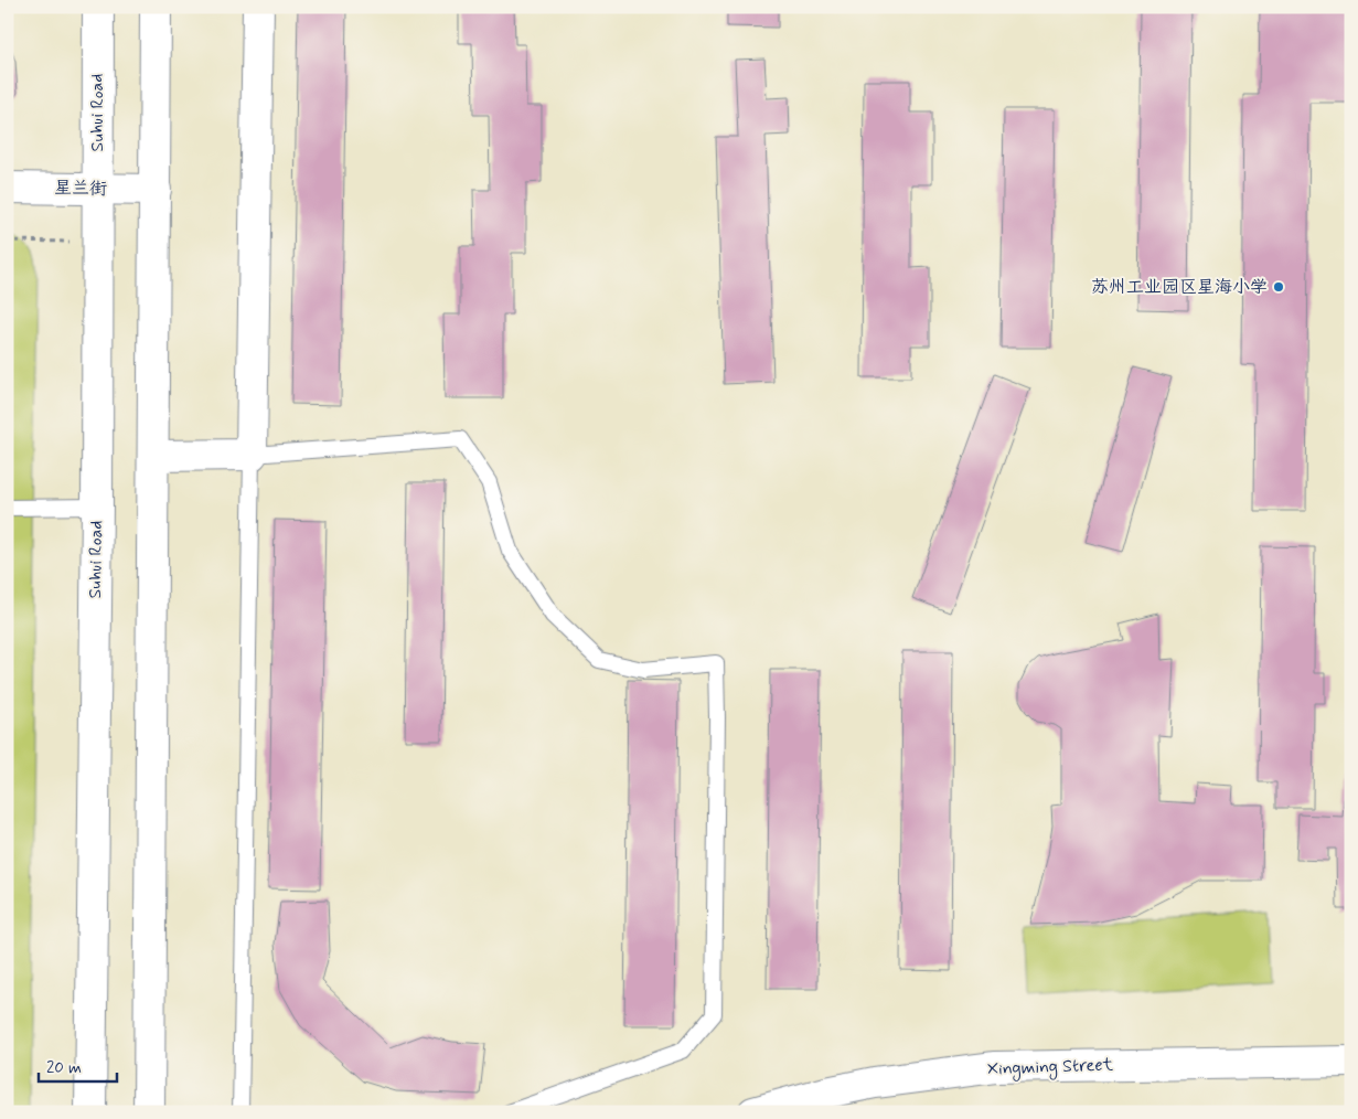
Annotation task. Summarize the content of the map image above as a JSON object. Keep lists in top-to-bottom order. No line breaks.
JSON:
{"streets":{"main road":["Suhui Road","星兰街","Xingming Street"]},"crossings":[["Suhui Road","星兰街"]],"places":["苏州工业园区星海小学"],"scale_bar":"20 m"}
